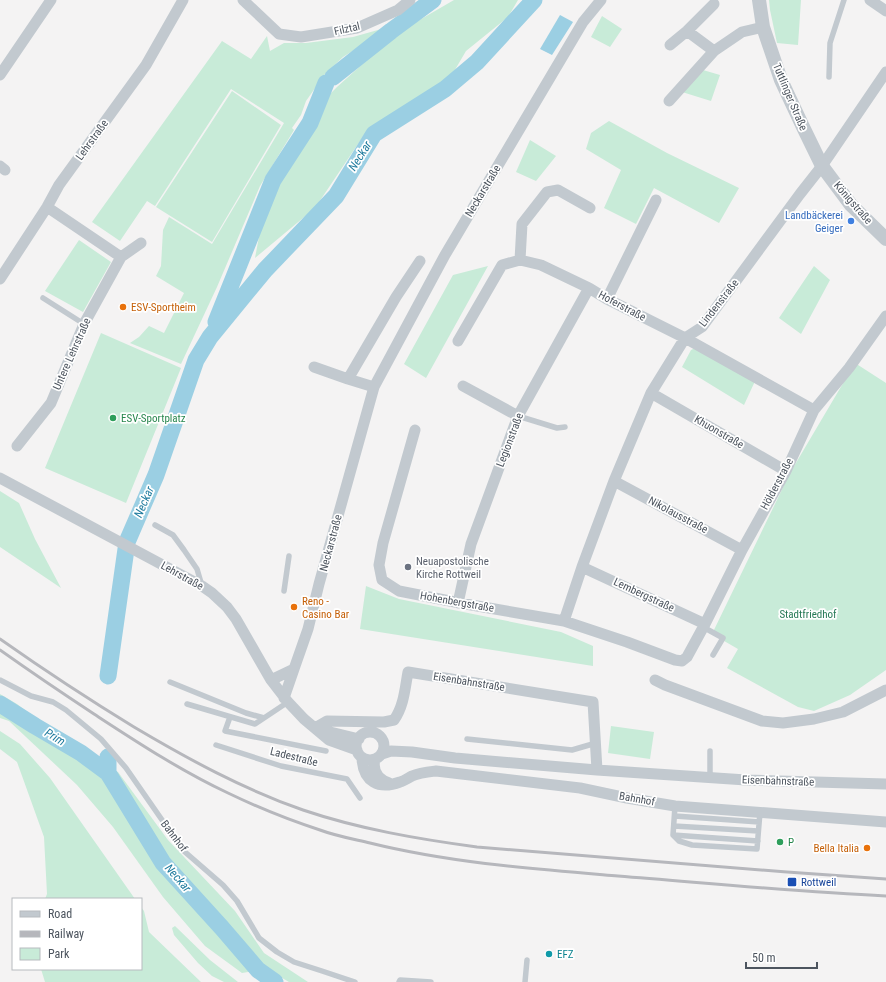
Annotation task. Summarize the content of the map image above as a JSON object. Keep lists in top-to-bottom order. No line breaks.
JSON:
{"streets":{"street":["Filztal","Tuttlinger Straße","Lehrstraße","Neckarstraße","Königstraße","Lindenstraße","Hoferstraße","Untere Lehrstraße","Khuonstraße","Legionstraße","Hölderstraße","Nikolausstraße","Lembergstraße","Hohenbergstraße","Eisenbahnstraße","Bahnhof"],"lane":["Ladestraße"]},"crossings":[["Tuttlinger Straße","Königstraße"],["Tuttlinger Straße","Lindenstraße"],["Lehrstraße","Neckarstraße"],["Lehrstraße","Eisenbahnstraße"],["Lehrstraße","Bahnhof"],["Königstraße","Lindenstraße"],["Lindenstraße","Hoferstraße"],["Lindenstraße","Khuonstraße"],["Lindenstraße","Nikolausstraße"],["Lindenstraße","Lembergstraße"],["Lindenstraße","Hohenbergstraße"],["Hoferstraße","Legionstraße"],["Hoferstraße","Hölderstraße"],["Khuonstraße","Hölderstraße"],["Legionstraße","Hohenbergstraße"],["Hölderstraße","Nikolausstraße"],["Hölderstraße","Lembergstraße"],["Hölderstraße","Hohenbergstraße"],["Eisenbahnstraße","Bahnhof"]],"water":["Neckar","Prim"],"parks":["Stadtfriedhof"],"places":{"other":["Landbäckerei Geiger","ESV-Sportheim","ESV-Sportplatz","Neuapostolische Kirche Rottweil","Reno - Casino Bar","P","Bella Italia","EFZ"],"transit":["Rottweil"]},"legend":["Road","Railway","Park"],"scale_bar":"50 m"}
